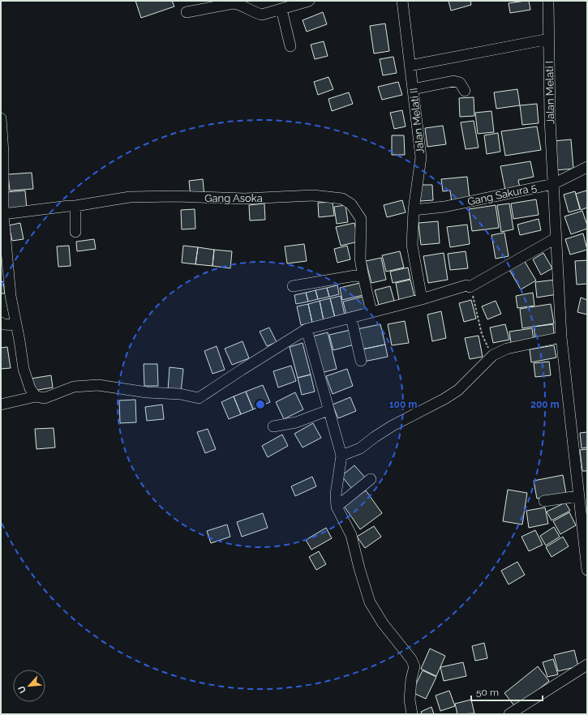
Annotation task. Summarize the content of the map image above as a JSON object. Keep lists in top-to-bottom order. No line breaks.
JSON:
{"streets":{"street":["Jalan Melati I","Jalan Melati II","Gang Sakura 5","Gang Asoka"]},"crossings":[["Jalan Melati I","Gang Sakura 5"],["Jalan Melati II","Gang Sakura 5"]],"scale_bar":"50 m","north":"bottom left","rings":["100 m","200 m"]}
